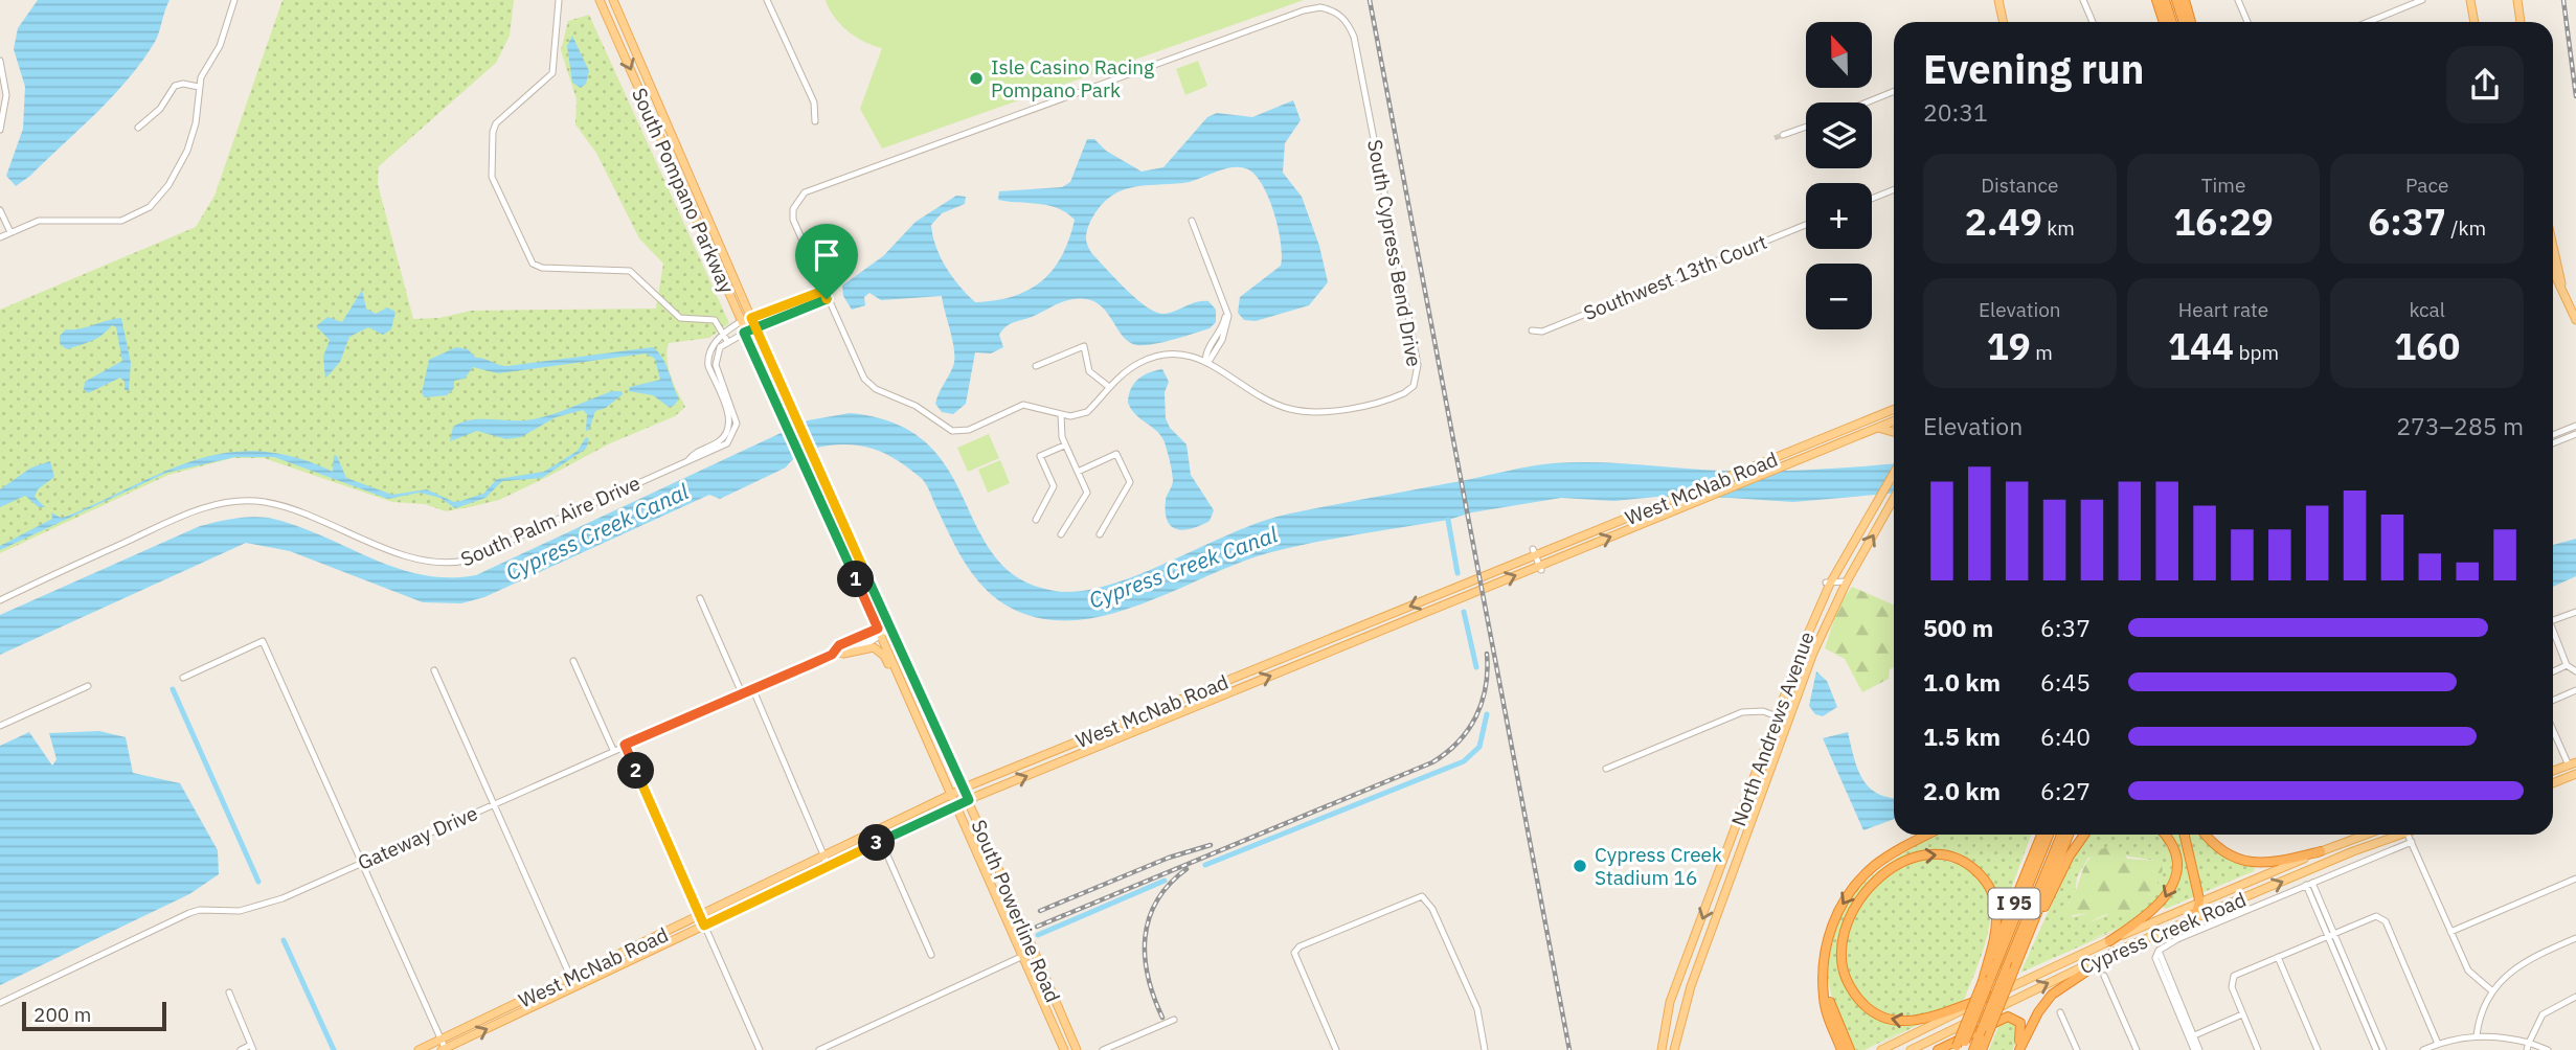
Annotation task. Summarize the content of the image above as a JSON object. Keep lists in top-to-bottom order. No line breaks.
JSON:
{"streets":{"highway":["I 95"],"main road":["South Pompano Parkway","West McNab Road","North Andrews Avenue","South Powerline Road","Cypress Creek Road"],"street":["South Cypress Bend Drive","Southwest 13th Court","South Palm Aire Drive","Gateway Drive"]},"crossings":[["South Pompano Parkway","South Powerline Road"],["West McNab Road","South Powerline Road"],["Gateway Drive","South Powerline Road"]],"water":["Cypress Creek Canal"],"places":["Isle Casino Racing Pompano Park","Cypress Creek Stadium 16"],"scale_bar":"200 m","north":"top","page":{"map_buttons":["+","−"],"heading":["Evening run","20:31"],"stats":[["Distance","2.49 km"],["Time","16:29"],["Pace","6:37 /km"],["Elevation","19 m"],["Heart rate","144 bpm"],["kcal","160"]],"chart":["Elevation","273–285 m"],"pins":["1","2","3"],"list":[{"name":"500 m","note":"6:37"},{"name":"1.0 km","note":"6:45"},{"name":"1.5 km","note":"6:40"},{"name":"2.0 km","note":"6:27"}],"scale":"200 m"}}
